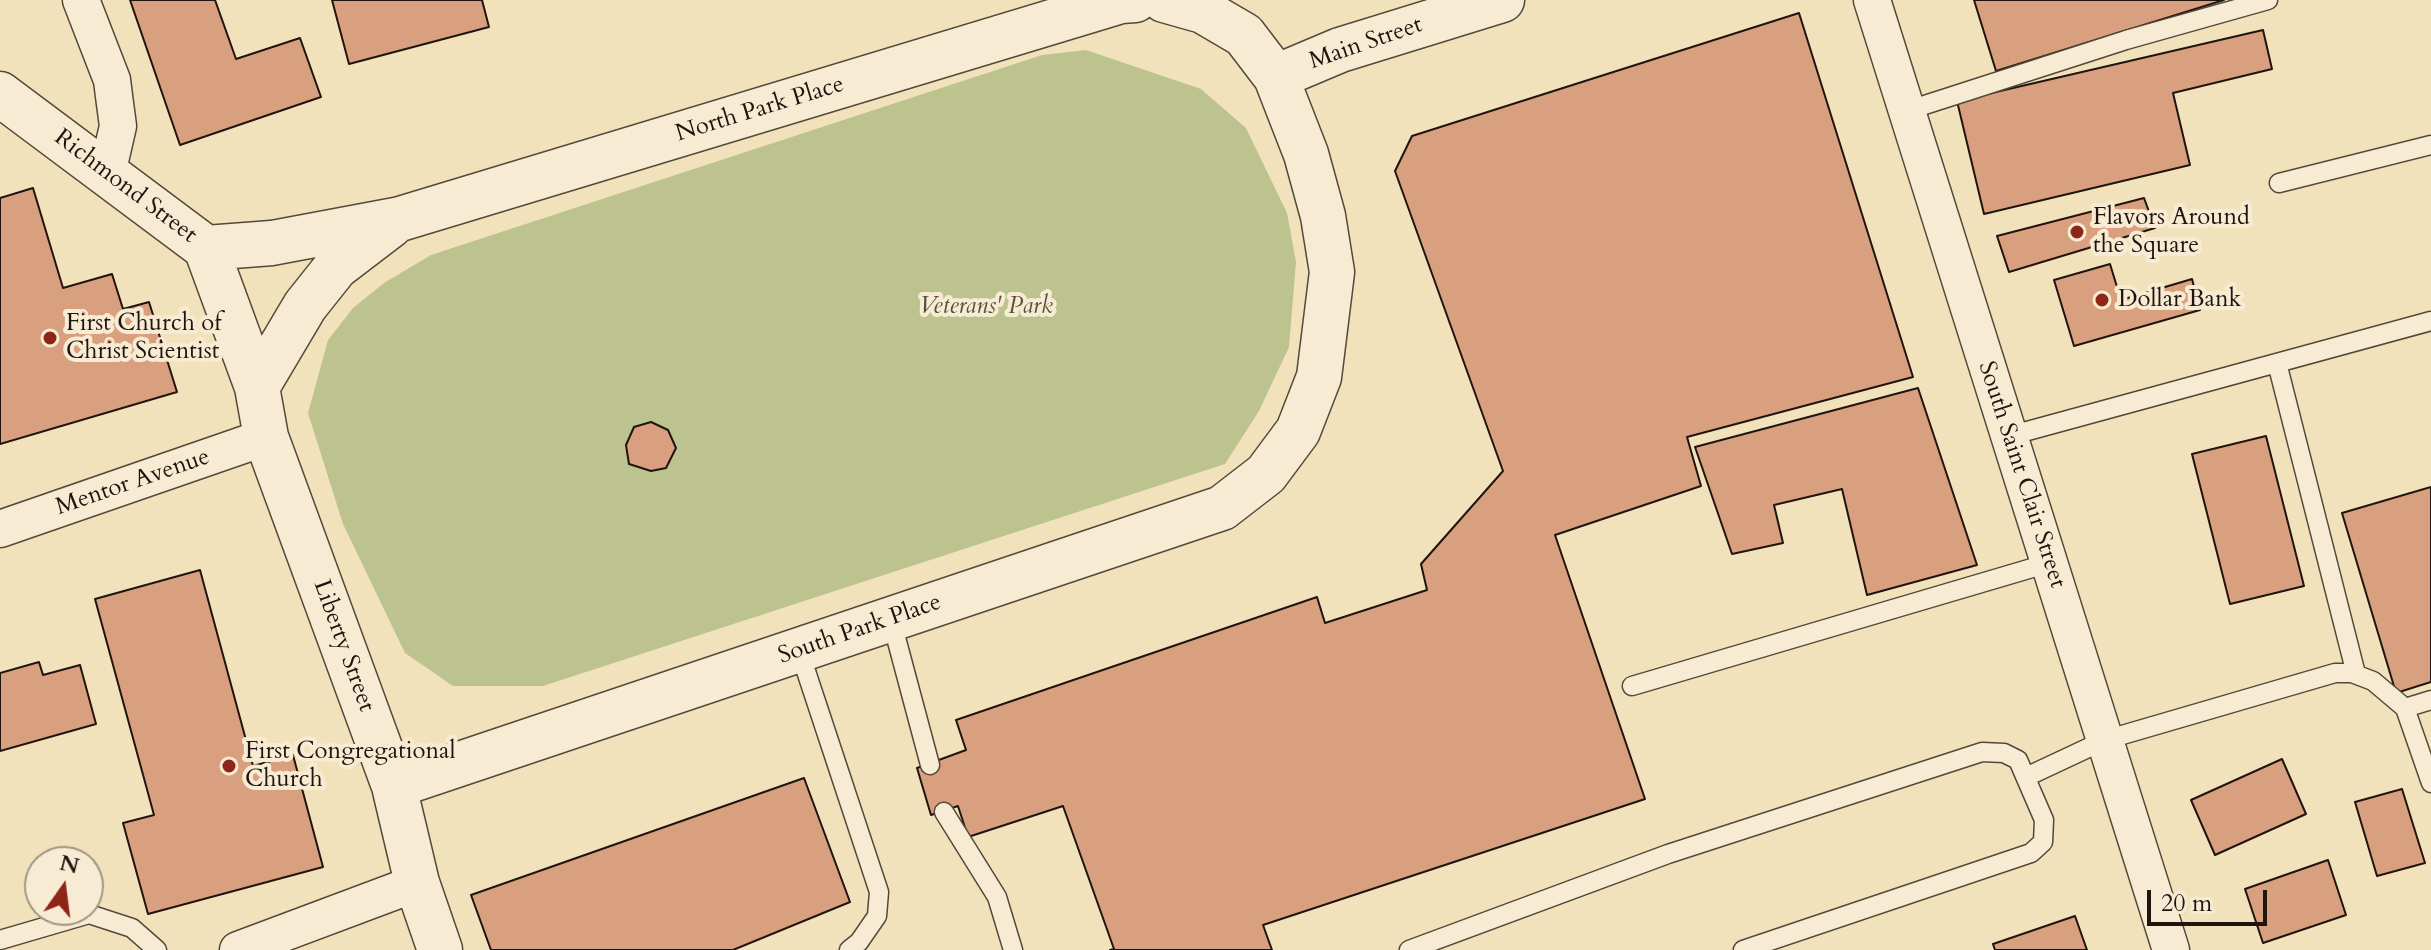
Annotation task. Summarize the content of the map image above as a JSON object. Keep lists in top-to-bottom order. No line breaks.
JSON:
{"streets":{"street":["Main Street","North Park Place","Richmond Street","South Saint Clair Street","Mentor Avenue","South Park Place","Liberty Street"]},"crossings":[["Main Street","South Park Place"],["North Park Place","Richmond Street"],["Richmond Street","Mentor Avenue"],["Richmond Street","Liberty Street"],["Mentor Avenue","Liberty Street"],["South Park Place","Liberty Street"]],"parks":["Veterans' Park"],"places":["Flavors Around the Square","Dollar Bank","First Church of Christ Scientist","First Congregational Church"],"scale_bar":"20 m","north":"top"}
